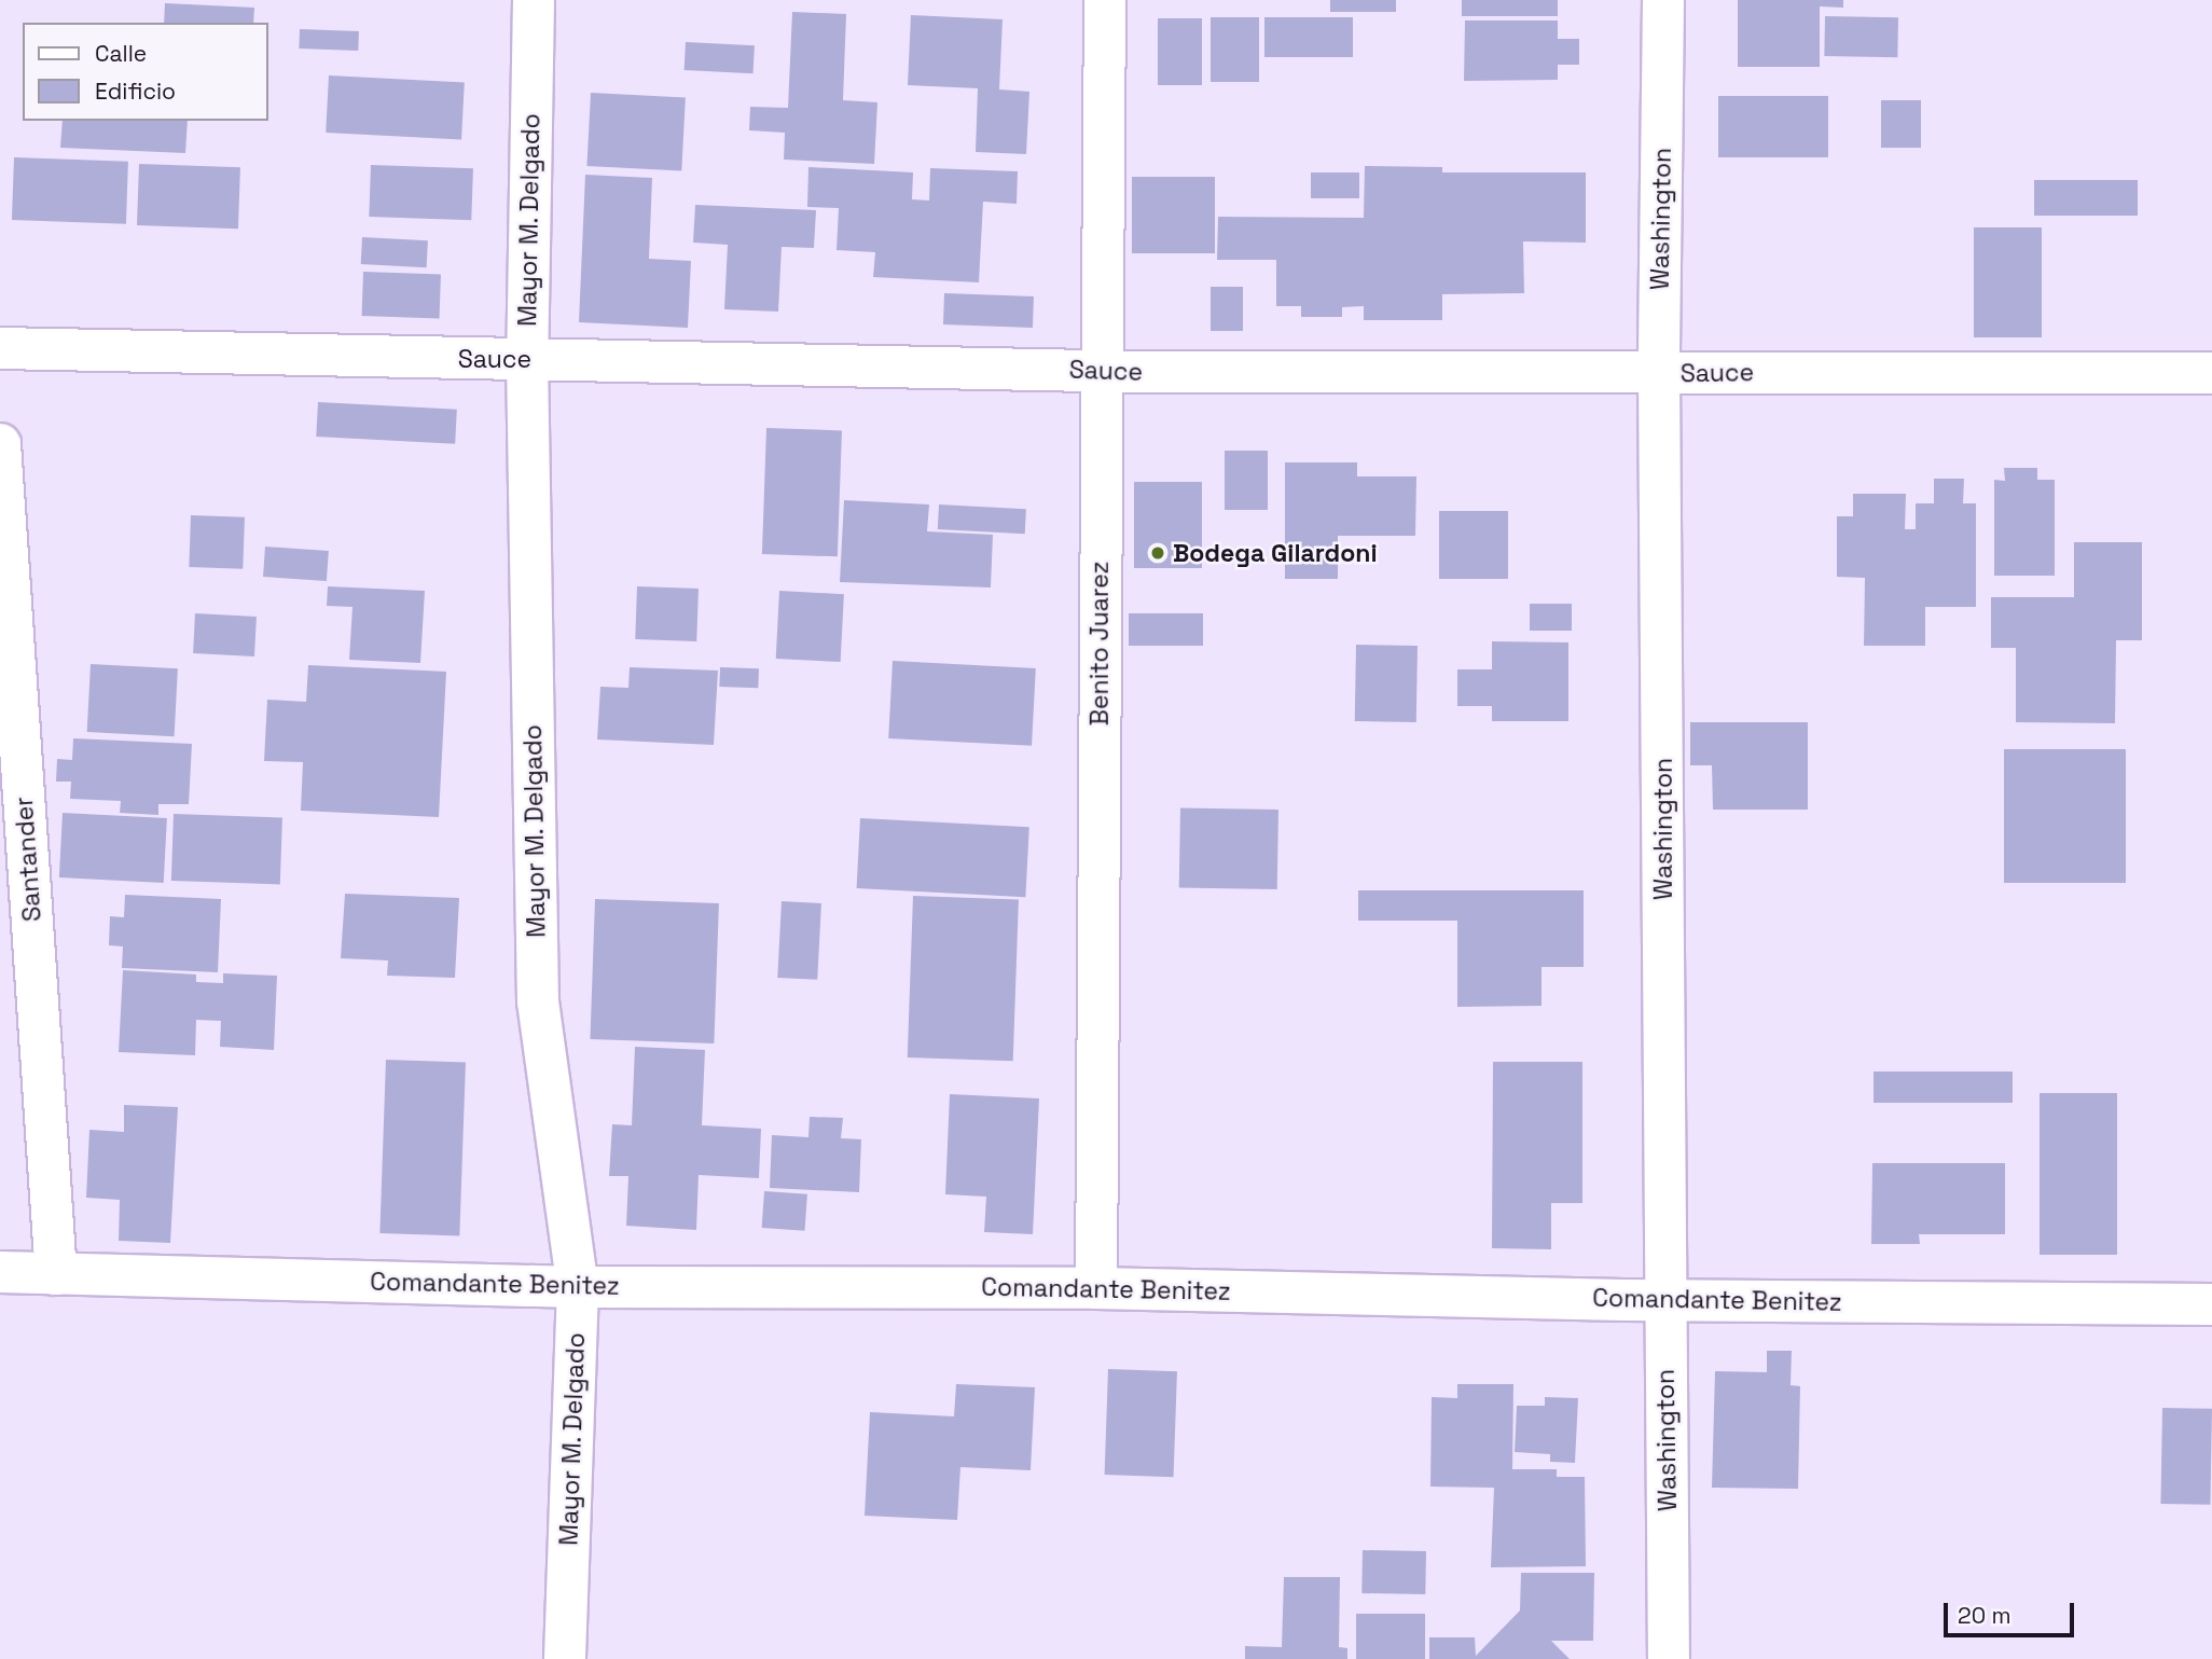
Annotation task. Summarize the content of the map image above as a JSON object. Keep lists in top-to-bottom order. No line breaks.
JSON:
{"streets":{"street":["Washington","Mayor M. Delgado","Sauce","Benito Juarez","Santander","Comandante Benitez"]},"crossings":[["Washington","Sauce"],["Washington","Comandante Benitez"],["Mayor M. Delgado","Sauce"],["Mayor M. Delgado","Comandante Benitez"],["Sauce","Benito Juarez"],["Benito Juarez","Comandante Benitez"],["Santander","Comandante Benitez"]],"places":["Bodega Gilardoni"],"legend":["Calle","Edificio"],"scale_bar":"20 m"}
